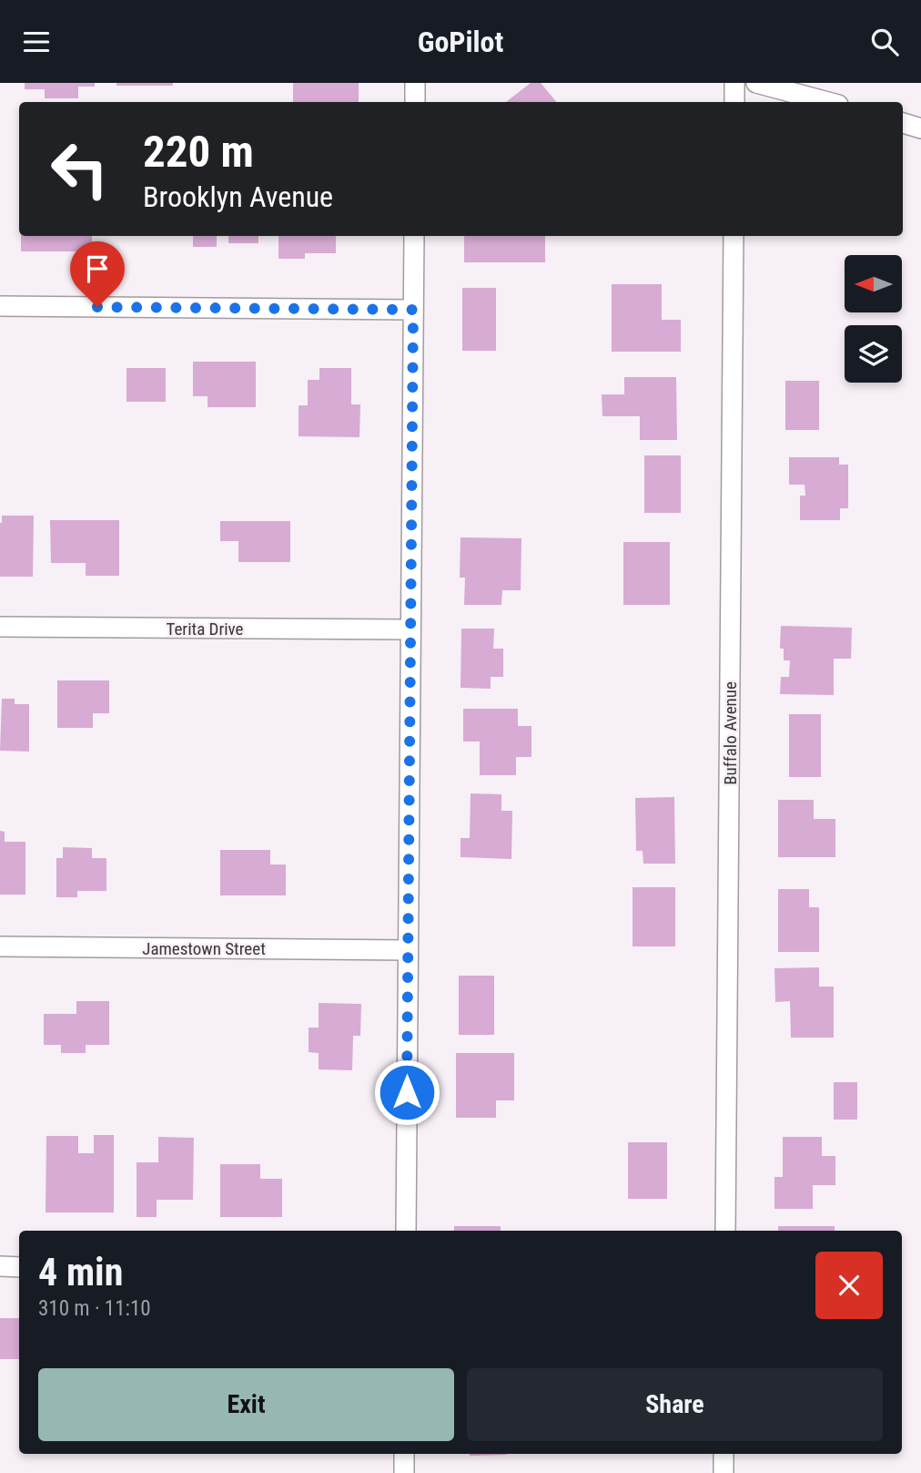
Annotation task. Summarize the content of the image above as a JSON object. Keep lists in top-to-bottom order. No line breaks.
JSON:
{"streets":{"street":["Terita Drive","Buffalo Avenue","Jamestown Street"]},"north":"left","page":{"header":"GoPilot","turn":["220 m","Brooklyn Avenue"],"heading":["4 min","310 m · 11:10"],"buttons":["Exit","Share"]}}
